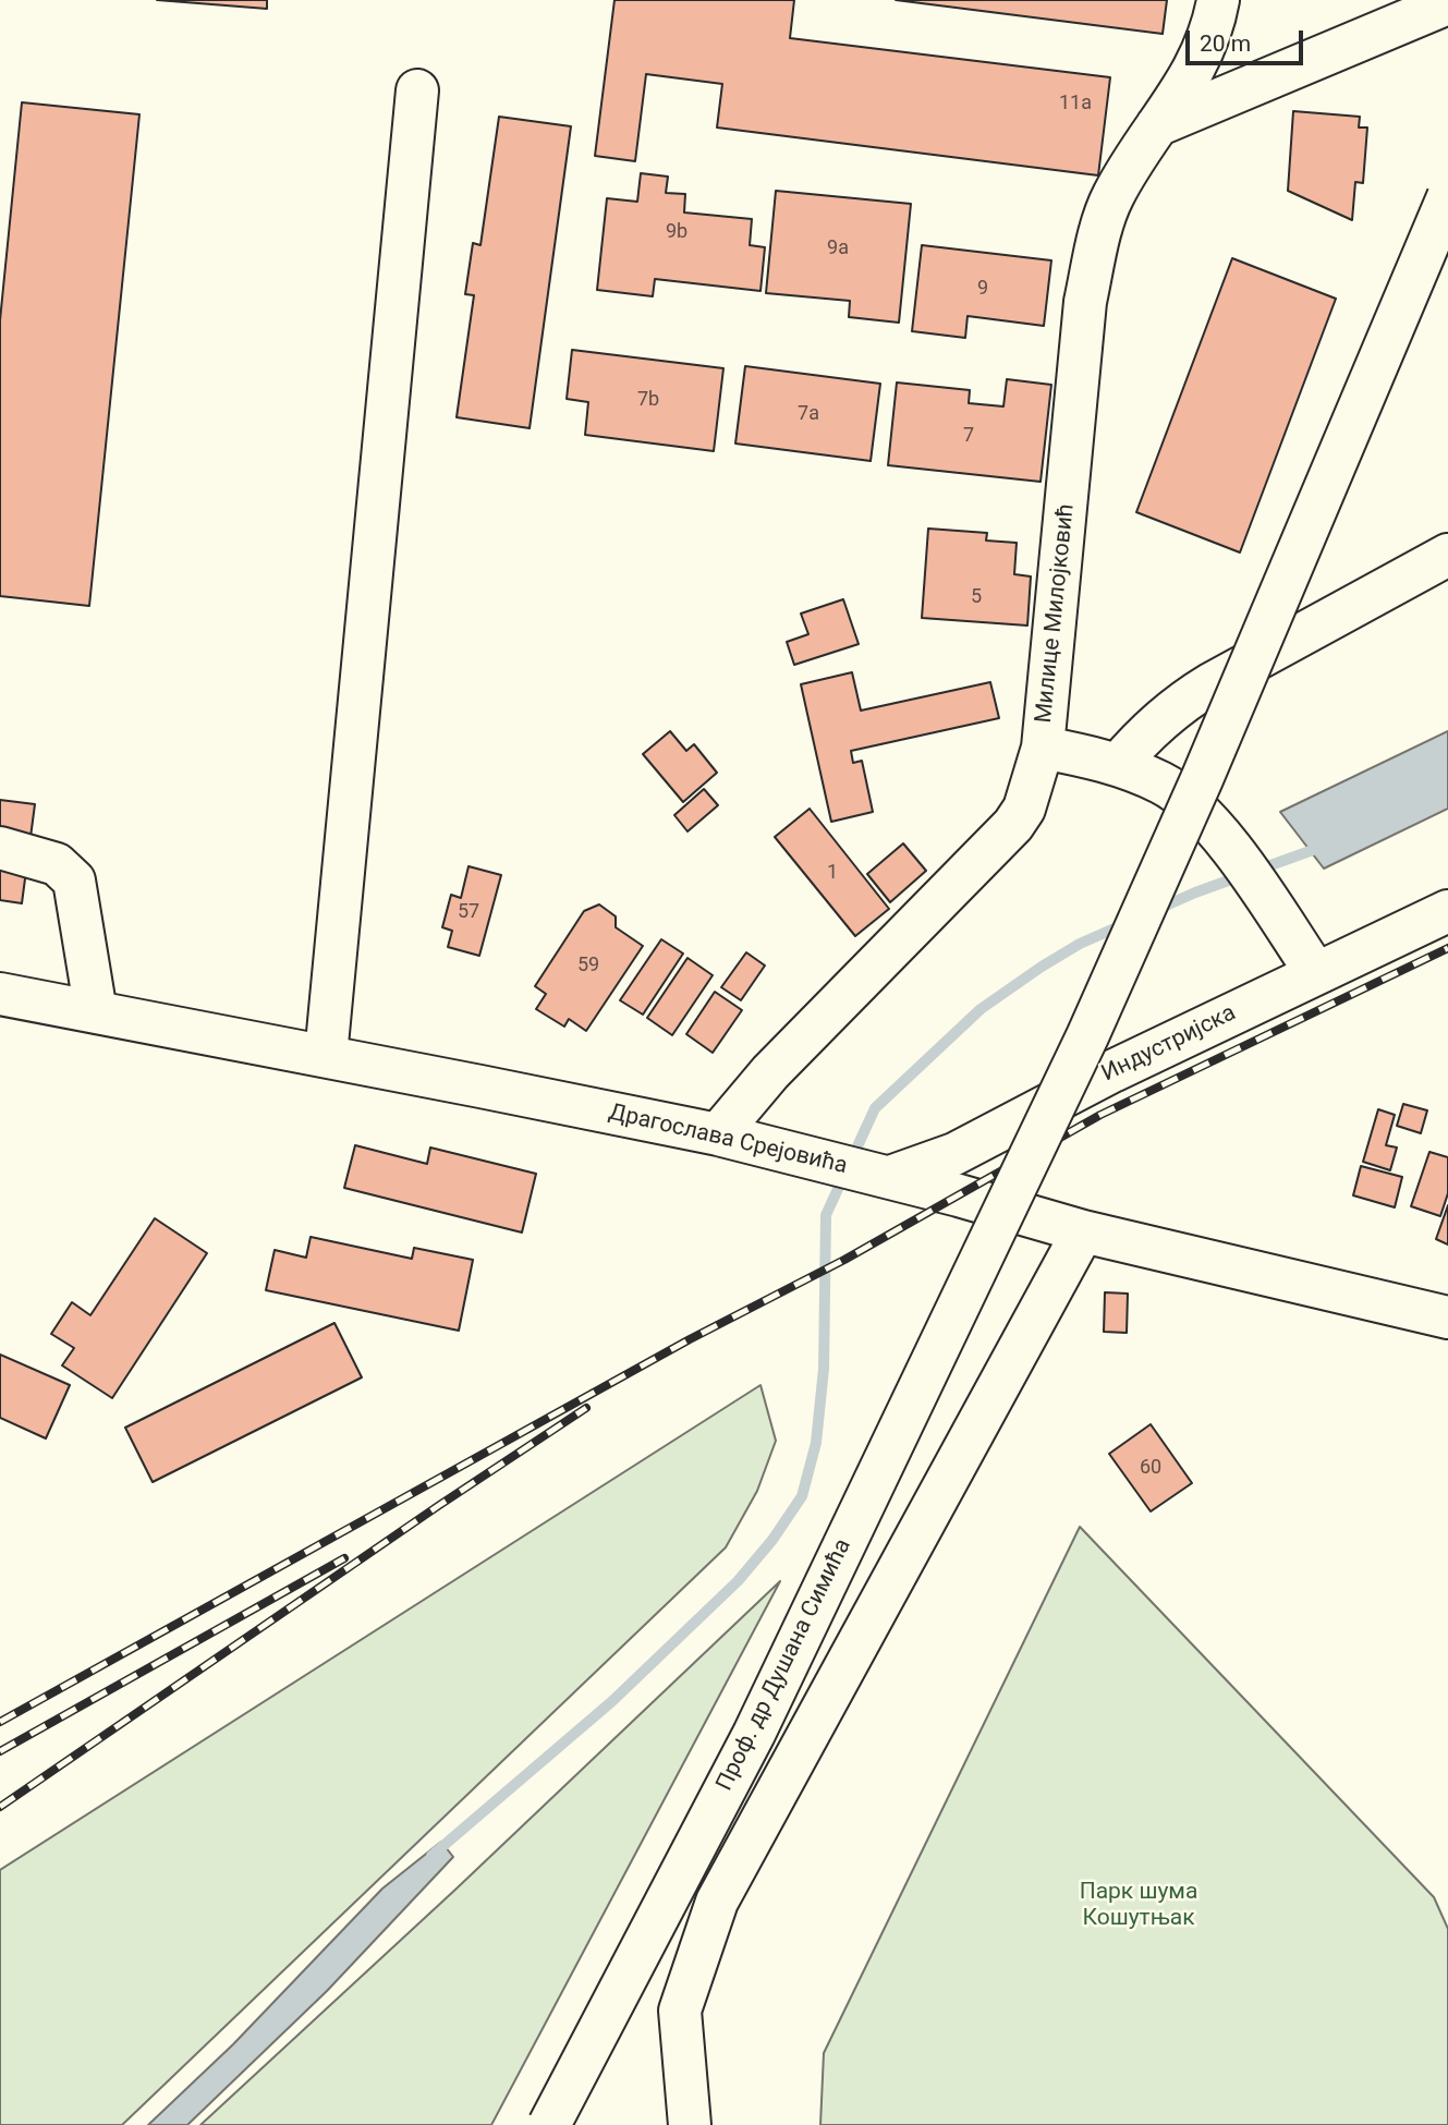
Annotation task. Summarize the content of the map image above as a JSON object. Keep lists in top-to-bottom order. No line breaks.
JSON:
{"streets":{"street":["Милице Милојковић","Индустријска","Драгослава Срејовића","Проф. др Душана Симића"]},"crossings":[["Милице Милојковић","Драгослава Срејовића"],["Индустријска","Драгослава Срејовића"]],"parks":["Парк шума Кошутњак"],"house_numbers":["11a","9b","9a","9","7b","7a","7","5","1","57","59","60"],"scale_bar":"20 m"}
